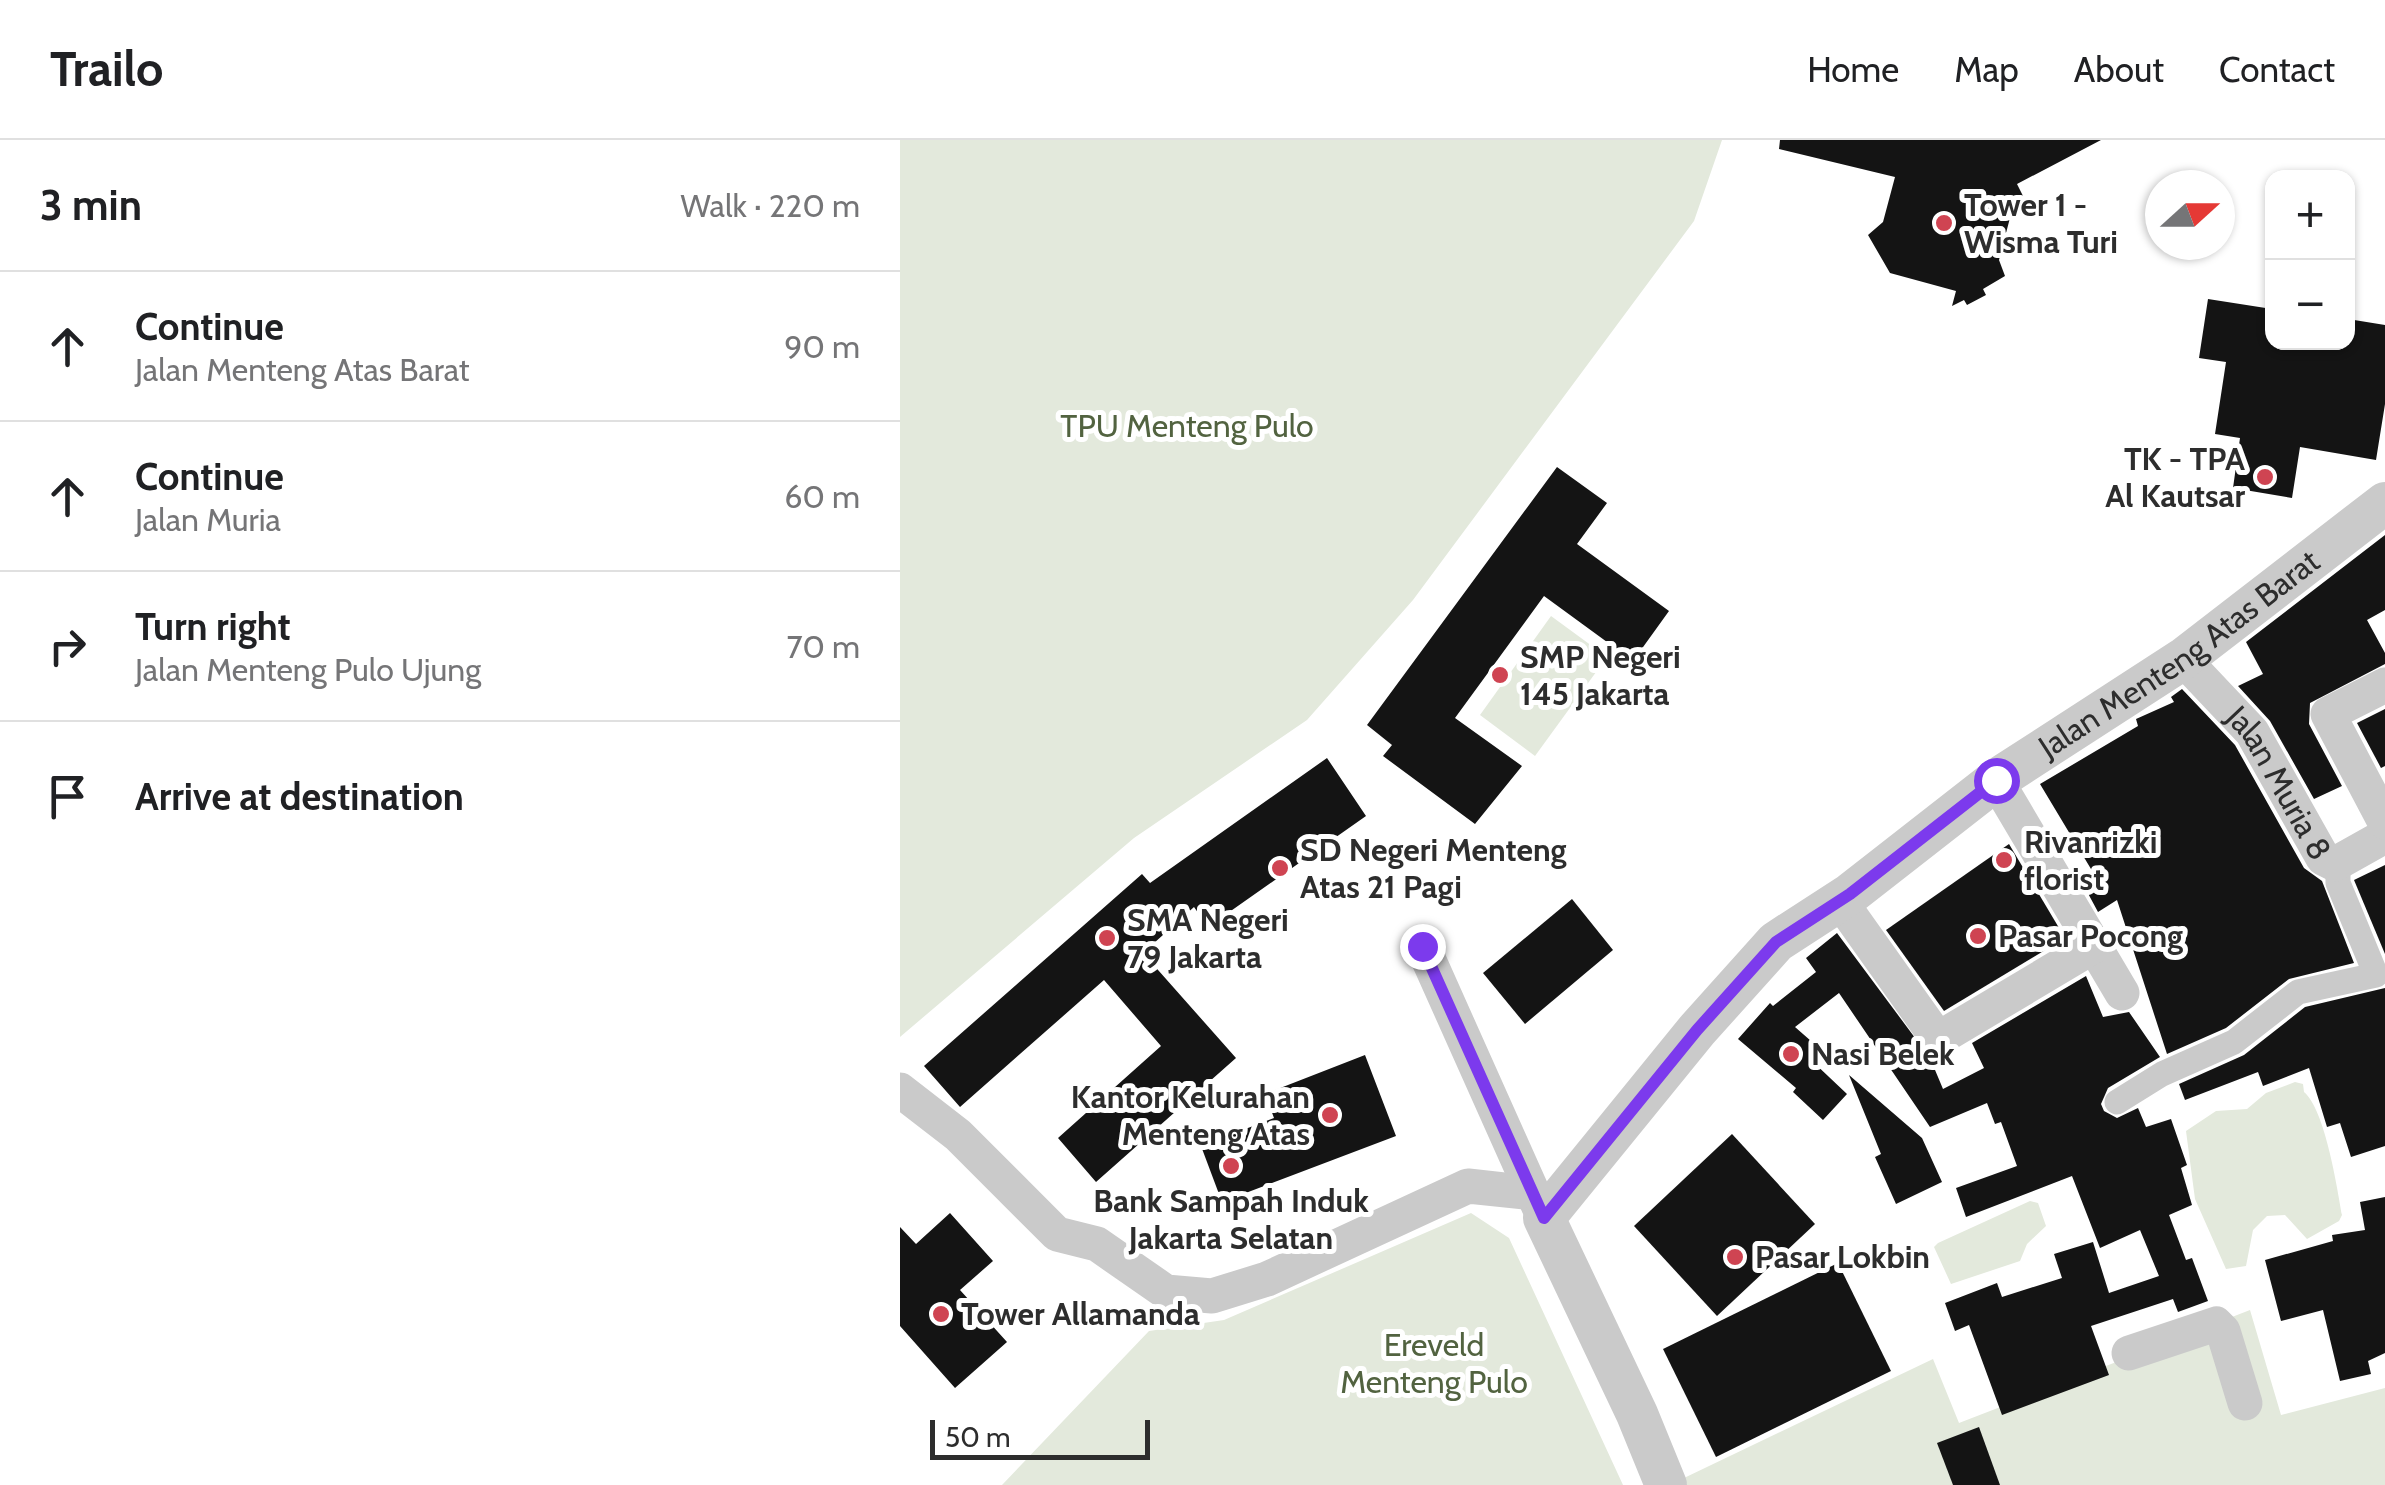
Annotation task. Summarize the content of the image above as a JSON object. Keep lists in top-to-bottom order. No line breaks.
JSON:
{"streets":{"street":["Jalan Menteng Atas Barat","Jalan Muria 8"]},"crossings":[["Jalan Menteng Atas Barat","Jalan Muria 8"]],"parks":["TPU Menteng Pulo","Ereveld Menteng Pulo"],"places":["Tower 1 - Wisma Turi","TK - TPA Al Kautsar","SMP Negeri 145 Jakarta","Rivanrizki florist","SD Negeri Menteng Atas 21 Pagi","Pasar Pocong","SMA Negeri 79 Jakarta","Nasi Belek","Kantor Kelurahan Menteng Atas","Bank Sampah Induk Jakarta Selatan","Pasar Lokbin","Tower Allamanda"],"scale_bar":"50 m","north":"right","page":{"header":"Trailo","nav":["Home","Map","About","Contact"],"heading":["3 min","Walk · 220 m"],"map_buttons":["+","−"],"list":[["Continue","Jalan Menteng Atas Barat","90 m"],["Continue","Jalan Muria","60 m"],["Turn right","Jalan Menteng Pulo Ujung","70 m"],"Arrive at destination"],"scale":"50 m"}}
